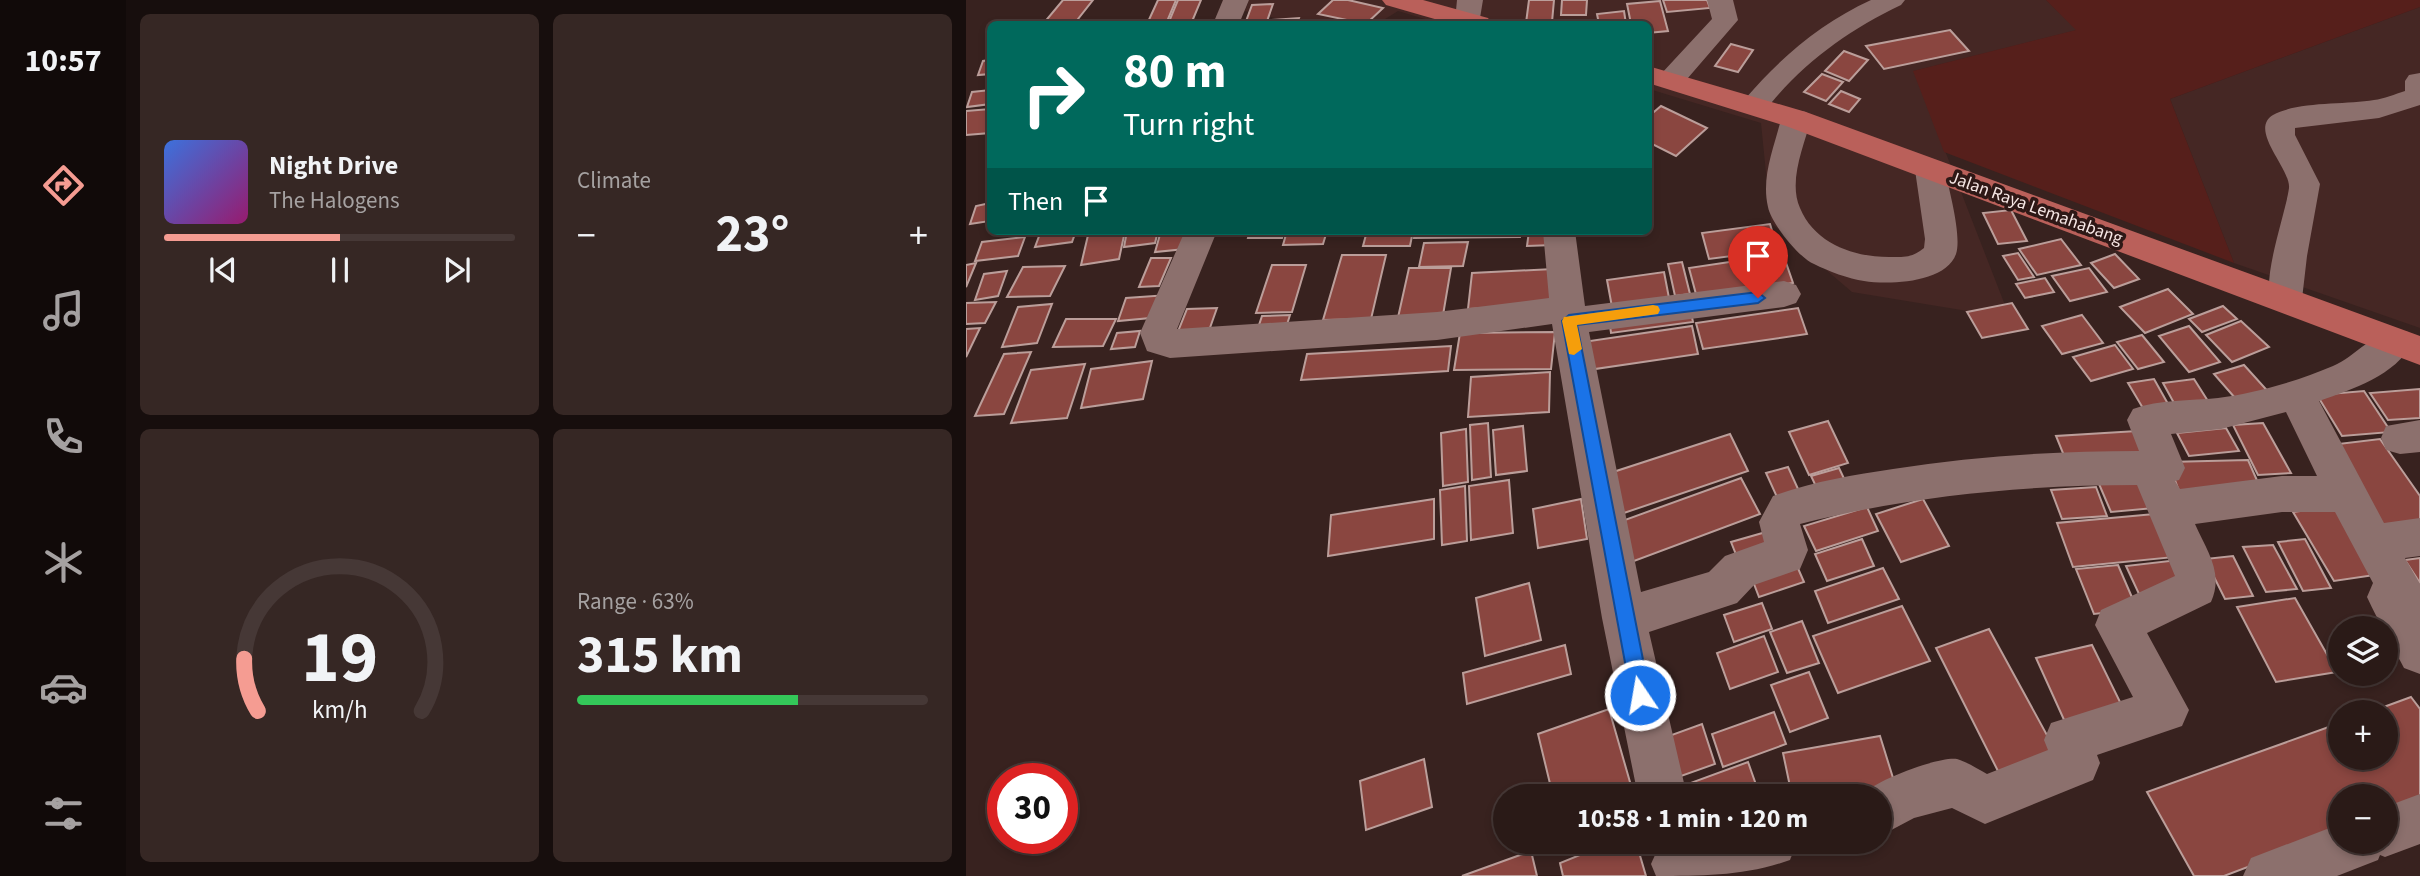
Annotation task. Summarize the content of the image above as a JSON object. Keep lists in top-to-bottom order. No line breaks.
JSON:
{"streets":{"main road":["Jalan Raya Lemahabang"]},"page":{"tabs":"10:57","tile":["Climate",["Range · 63%","315 km"]],"turn":["80 m","Turn right"],"song":["Night Drive","The Halogens"],"then":"Then","heat":["−","23°","+"],"map_buttons":["+","−"],"limit":"30","trip":"10:58 · 1 min · 120 m","gauge":["19","km/h"]}}
